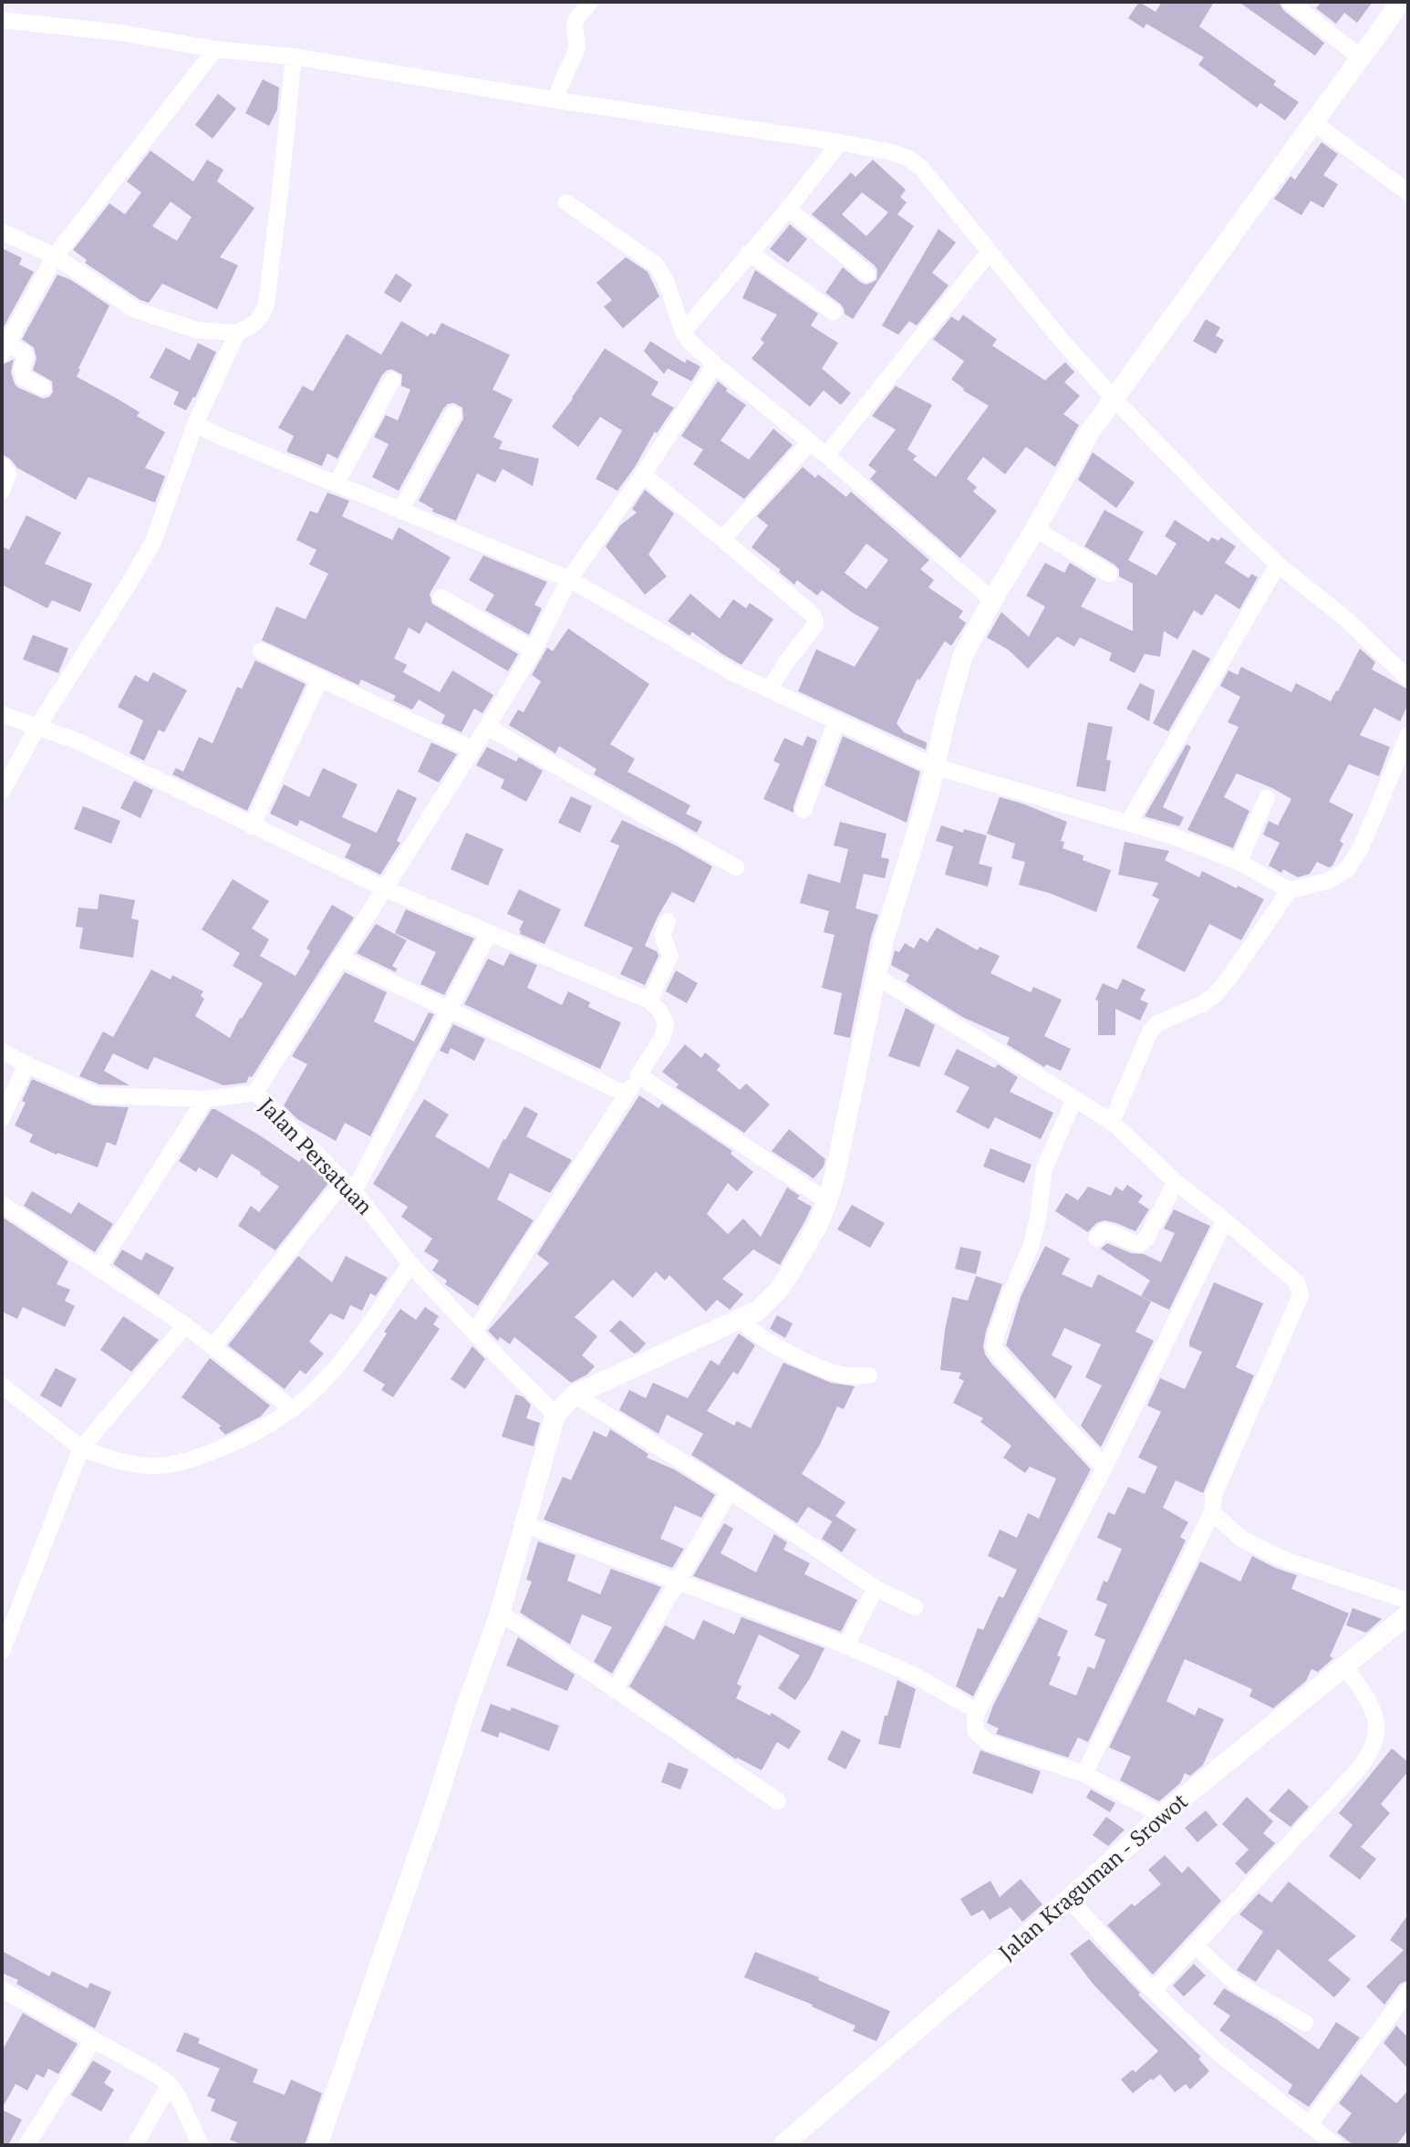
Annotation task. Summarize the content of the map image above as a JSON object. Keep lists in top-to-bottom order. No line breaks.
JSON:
{"streets":{"street":["Jalan Persatuan","Jalan Kraguman - Srowot"]}}
